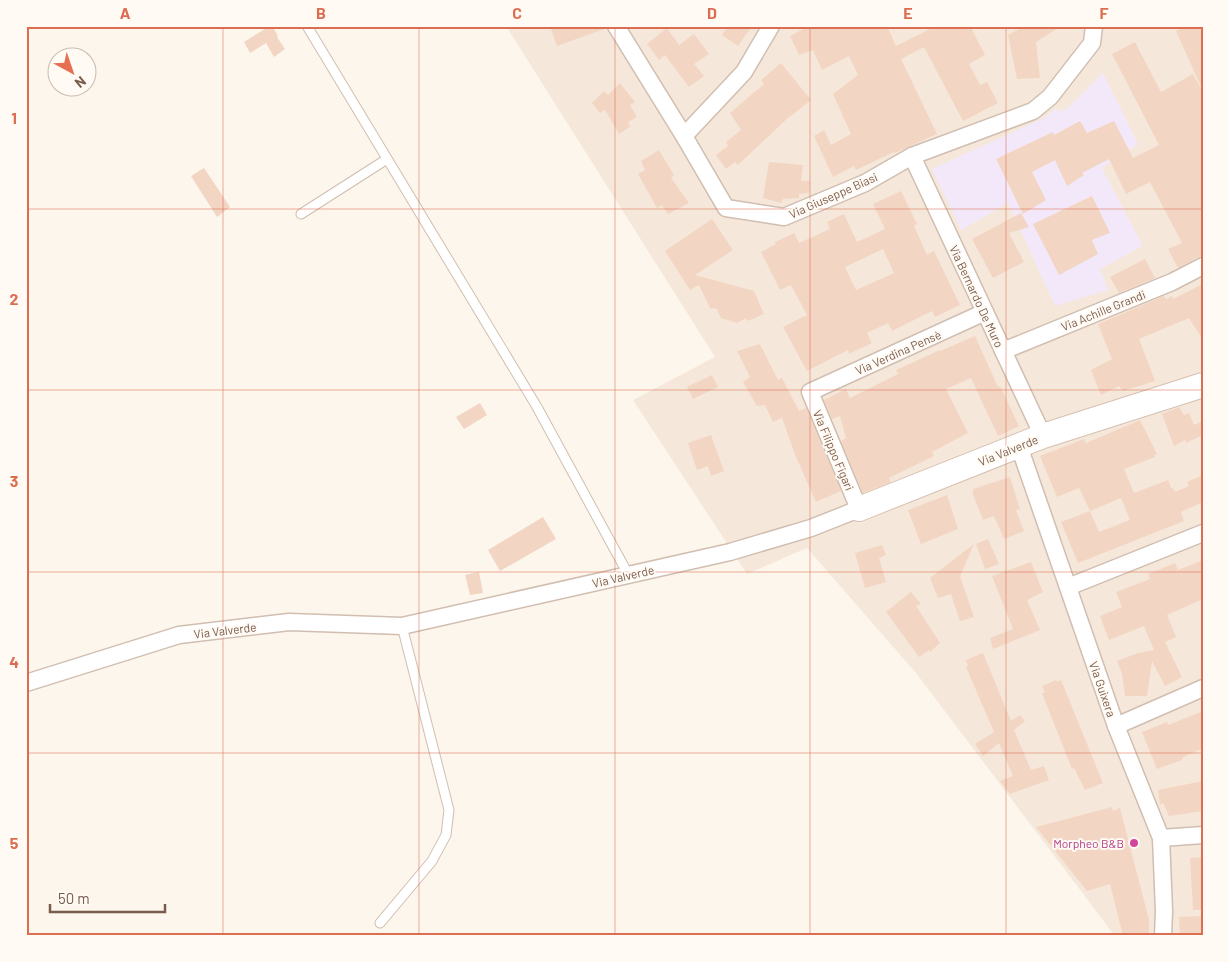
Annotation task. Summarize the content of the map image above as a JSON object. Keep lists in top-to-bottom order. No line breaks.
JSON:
{"streets":{"street":["Via Giuseppe Biasi","Via Bernardo De Muro","Via Achille Grandi","Via Verdina Pensè","Via Filippo Figari","Via Valverde","Via Guixera"]},"crossings":[["Via Giuseppe Biasi","Via Bernardo De Muro"],["Via Bernardo De Muro","Via Achille Grandi"],["Via Bernardo De Muro","Via Verdina Pensè"],["Via Bernardo De Muro","Via Valverde"],["Via Verdina Pensè","Via Filippo Figari"],["Via Filippo Figari","Via Valverde"],["Via Valverde","Via Guixera"]],"places":["Morpheo B&B"],"scale_bar":"50 m","north":"bottom right","grid":{"columns":["A","B","C","D","E","F"],"rows":["1","2","3","4","5"]}}
